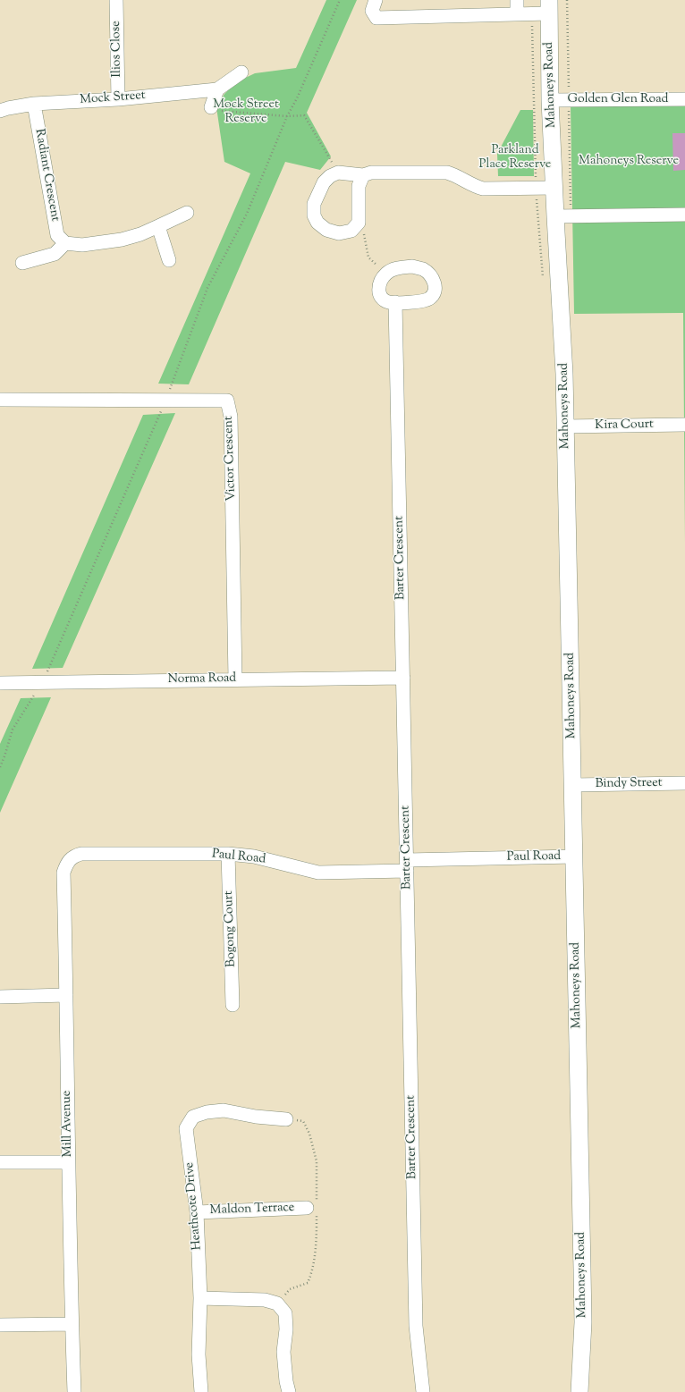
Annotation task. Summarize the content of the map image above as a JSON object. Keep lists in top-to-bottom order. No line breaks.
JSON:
{"streets":{"main road":["Mahoneys Road"],"street":["Ilios Close","Mock Street","Golden Glen Road","Radiant Crescent","Kira Court","Victor Crescent","Barter Crescent","Norma Road","Bindy Street","Paul Road","Bogong Court","Mill Avenue","Heathcote Drive","Maldon Terrace"]},"crossings":[["Ilios Close","Mock Street"],["Mahoneys Road","Golden Glen Road"],["Mahoneys Road","Kira Court"],["Mahoneys Road","Bindy Street"],["Mahoneys Road","Paul Road"],["Mock Street","Radiant Crescent"],["Victor Crescent","Norma Road"],["Barter Crescent","Norma Road"],["Barter Crescent","Paul Road"],["Paul Road","Bogong Court"],["Paul Road","Mill Avenue"],["Heathcote Drive","Maldon Terrace"]],"parks":["Mock Street Reserve","Parkland Place Reserve","Mahoneys Reserve"]}
